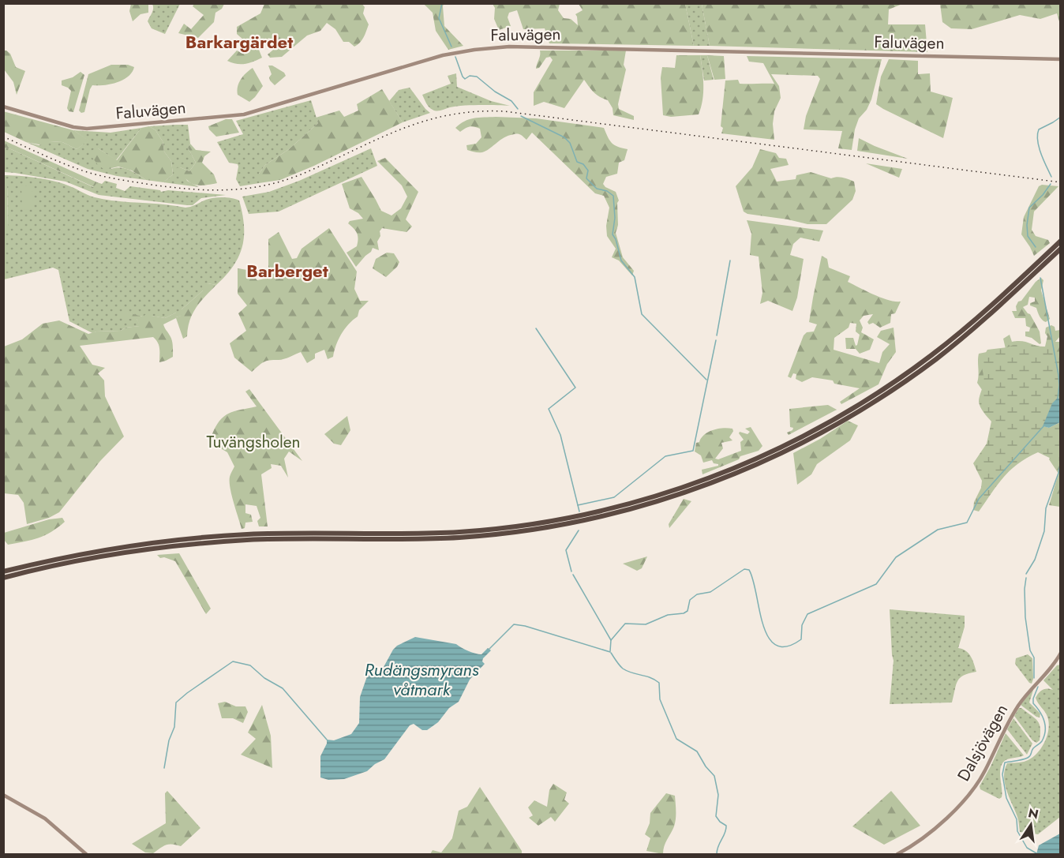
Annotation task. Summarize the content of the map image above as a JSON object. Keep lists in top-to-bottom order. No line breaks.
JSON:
{"streets":{"street":["Faluvägen","Dalsjövägen"]},"districts":["Barkargärdet","Barberget"],"water":["Rudängsmyrans våtmark"],"parks":["Tuvängsholen"],"north":"top"}
